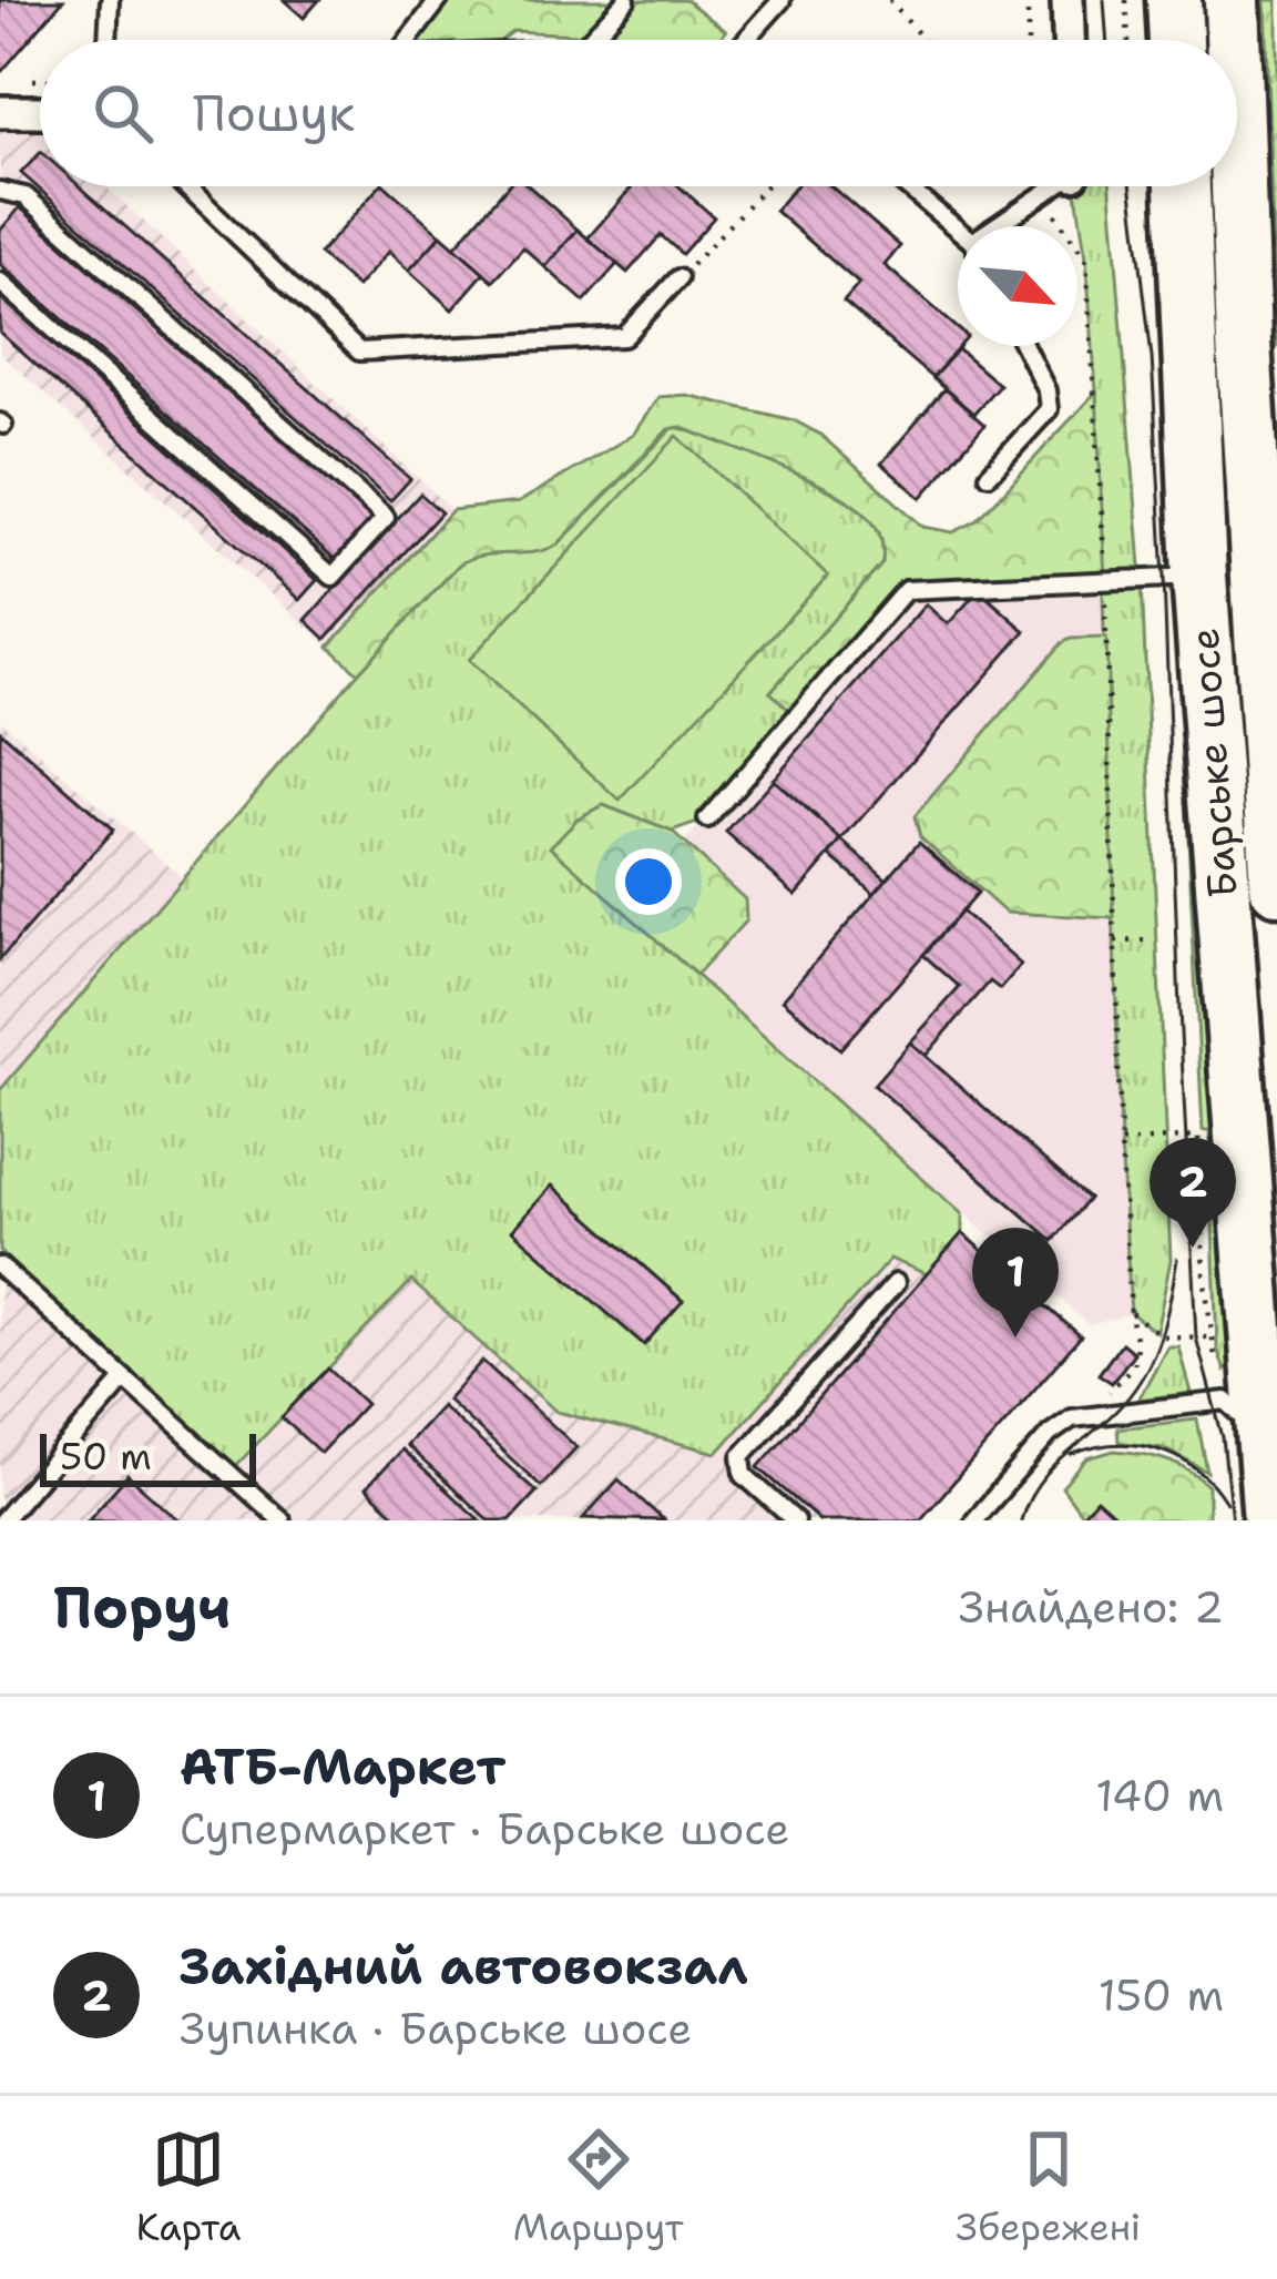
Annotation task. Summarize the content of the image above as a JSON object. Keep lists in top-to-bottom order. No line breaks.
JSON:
{"streets":{"highway":["Барське шосе"]},"scale_bar":"50 m","north":"bottom right","page":{"search":"Пошук","pins":["2","1"],"scale":"50 m","heading":["Поруч","Знайдено: 2"],"list":[{"mark":"1","name":"АТБ-Маркет","note":"Супермаркет · Барське шосе","value":"140 m"},{"mark":"2","name":"Західний автовокзал","note":"Зупинка · Барське шосе","value":"150 m"}],"nav":["Карта","Маршрут","Збережені"]}}
